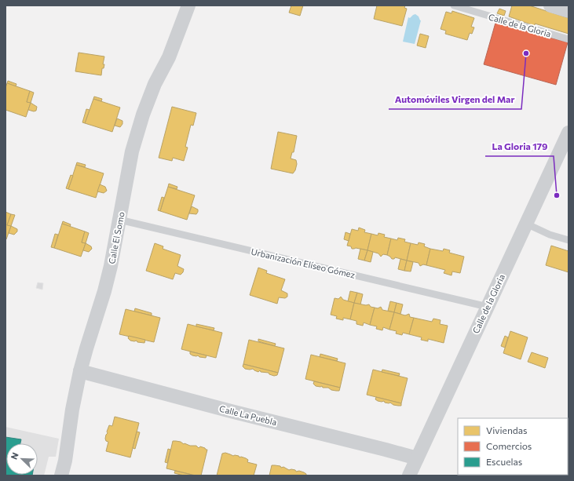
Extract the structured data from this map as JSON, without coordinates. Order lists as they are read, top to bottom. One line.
{"streets":{"street":["Calle de la Gloria","Calle El Somo","Calle La Puebla"],"lane":["Urbanización Elíseo Gómez"]},"crossings":[["Calle de la Gloria","Urbanización Elíseo Gómez"],["Calle de la Gloria","Calle La Puebla"],["Calle El Somo","Urbanización Elíseo Gómez"],["Calle El Somo","Calle La Puebla"]],"places":["Automóviles Virgen del Mar","La Gloria 179"],"legend":["Viviendas","Comercios","Escuelas"],"north":"top left"}
